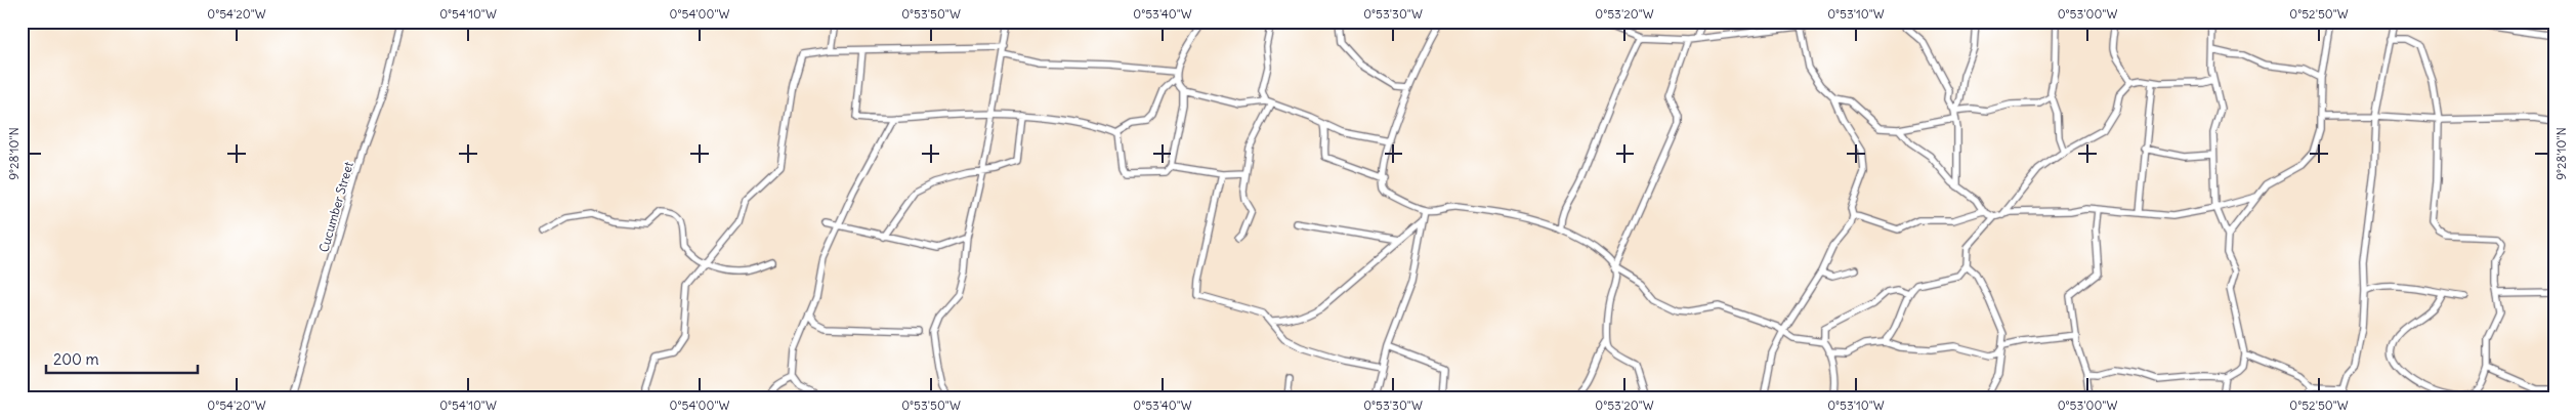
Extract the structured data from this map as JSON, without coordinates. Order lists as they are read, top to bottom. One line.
{"streets":{"street":["Cucumber Street"]},"scale_bar":"200 m","coordinates":["0°54'20\"W","0°54'10\"W","0°54'00\"W","0°53'50\"W","0°53'40\"W","0°53'30\"W","0°53'20\"W","0°53'10\"W","0°53'00\"W","0°52'50\"W","9°28'10\"N"]}
